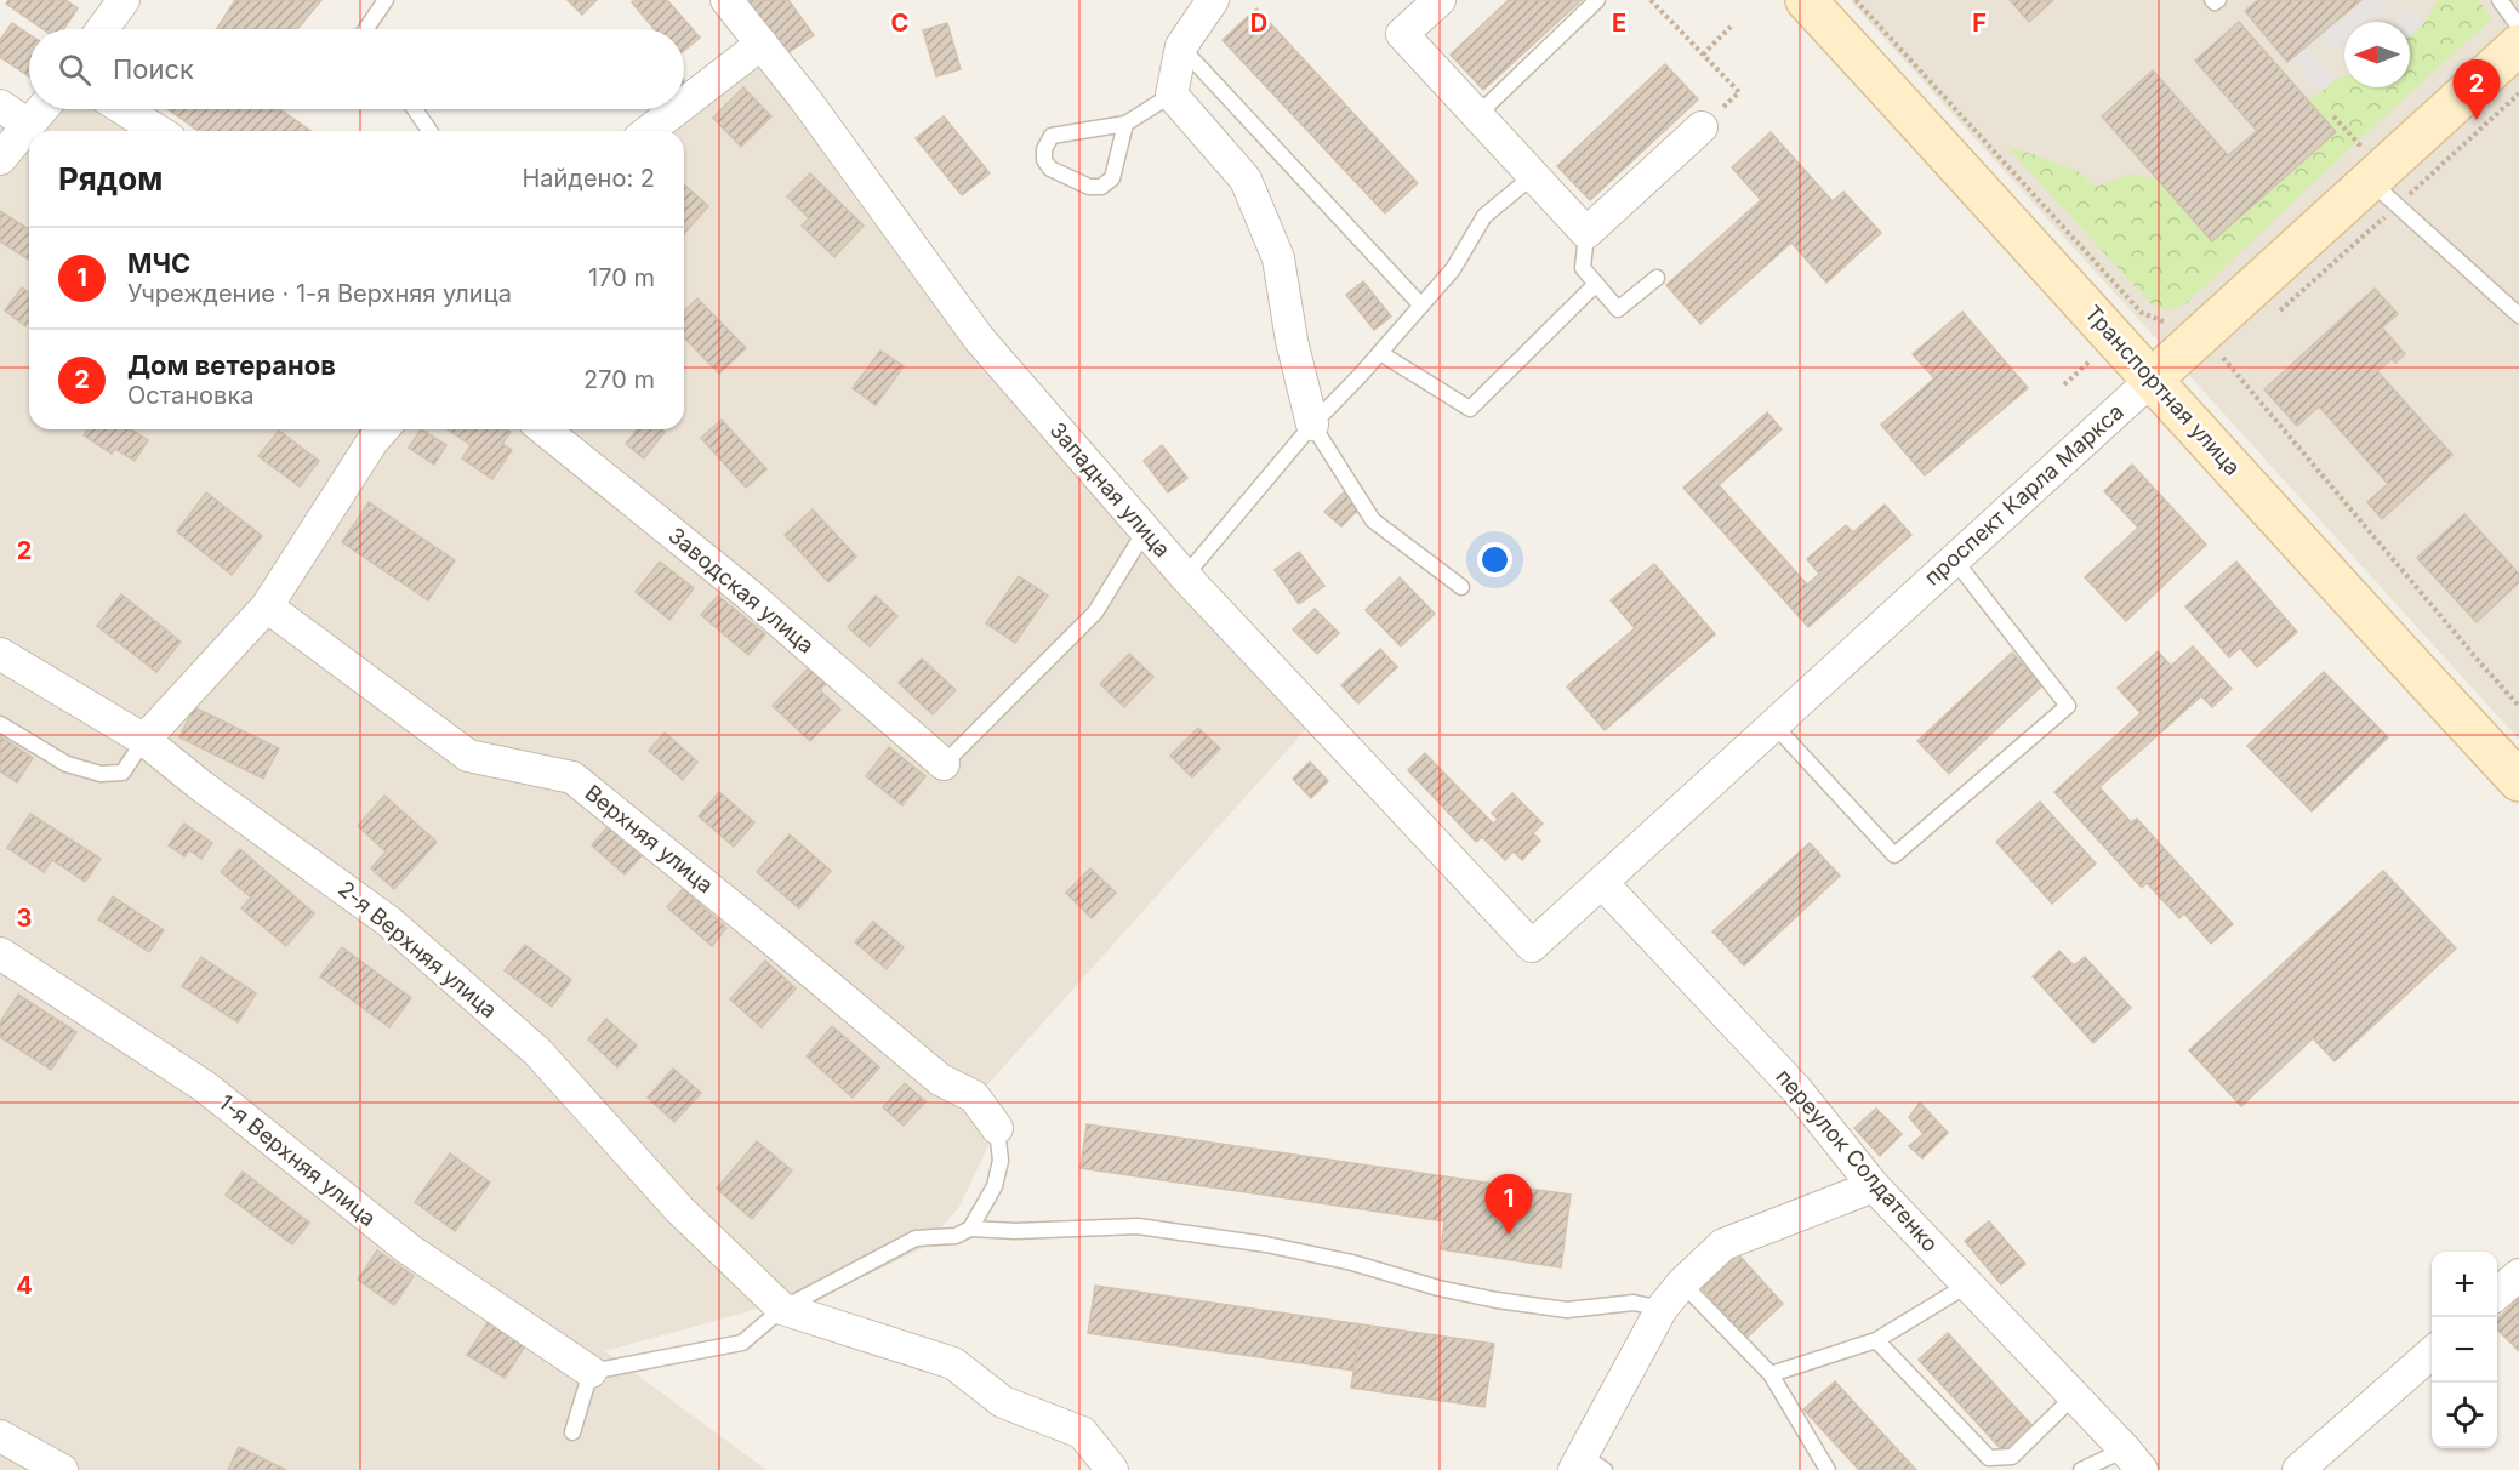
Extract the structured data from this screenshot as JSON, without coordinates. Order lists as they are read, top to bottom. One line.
{"streets":{"main road":["Транспортная улица","проспект Карла Маркса"],"street":["Западная улица","Заводская улица","Верхняя улица","2-я Верхняя улица","1-я Верхняя улица","переулок Солдатенко"]},"crossings":[["Транспортная улица","проспект Карла Маркса"],["Западная улица","проспект Карла Маркса"],["проспект Карла Маркса","переулок Солдатенко"]],"north":"left","page":{"search":"Поиск","pins":["2","1"],"heading":["Рядом","Найдено: 2"],"list":[{"mark":"1","name":"МЧС","note":"Учреждение · 1-я Верхняя улица","value":"170 m"},{"mark":"2","name":"Дом ветеранов","note":"Остановка","value":"270 m"}],"map_buttons":["+","−"]},"grid":{"columns":["C","D","E","F"],"rows":["2","3","4"]}}
